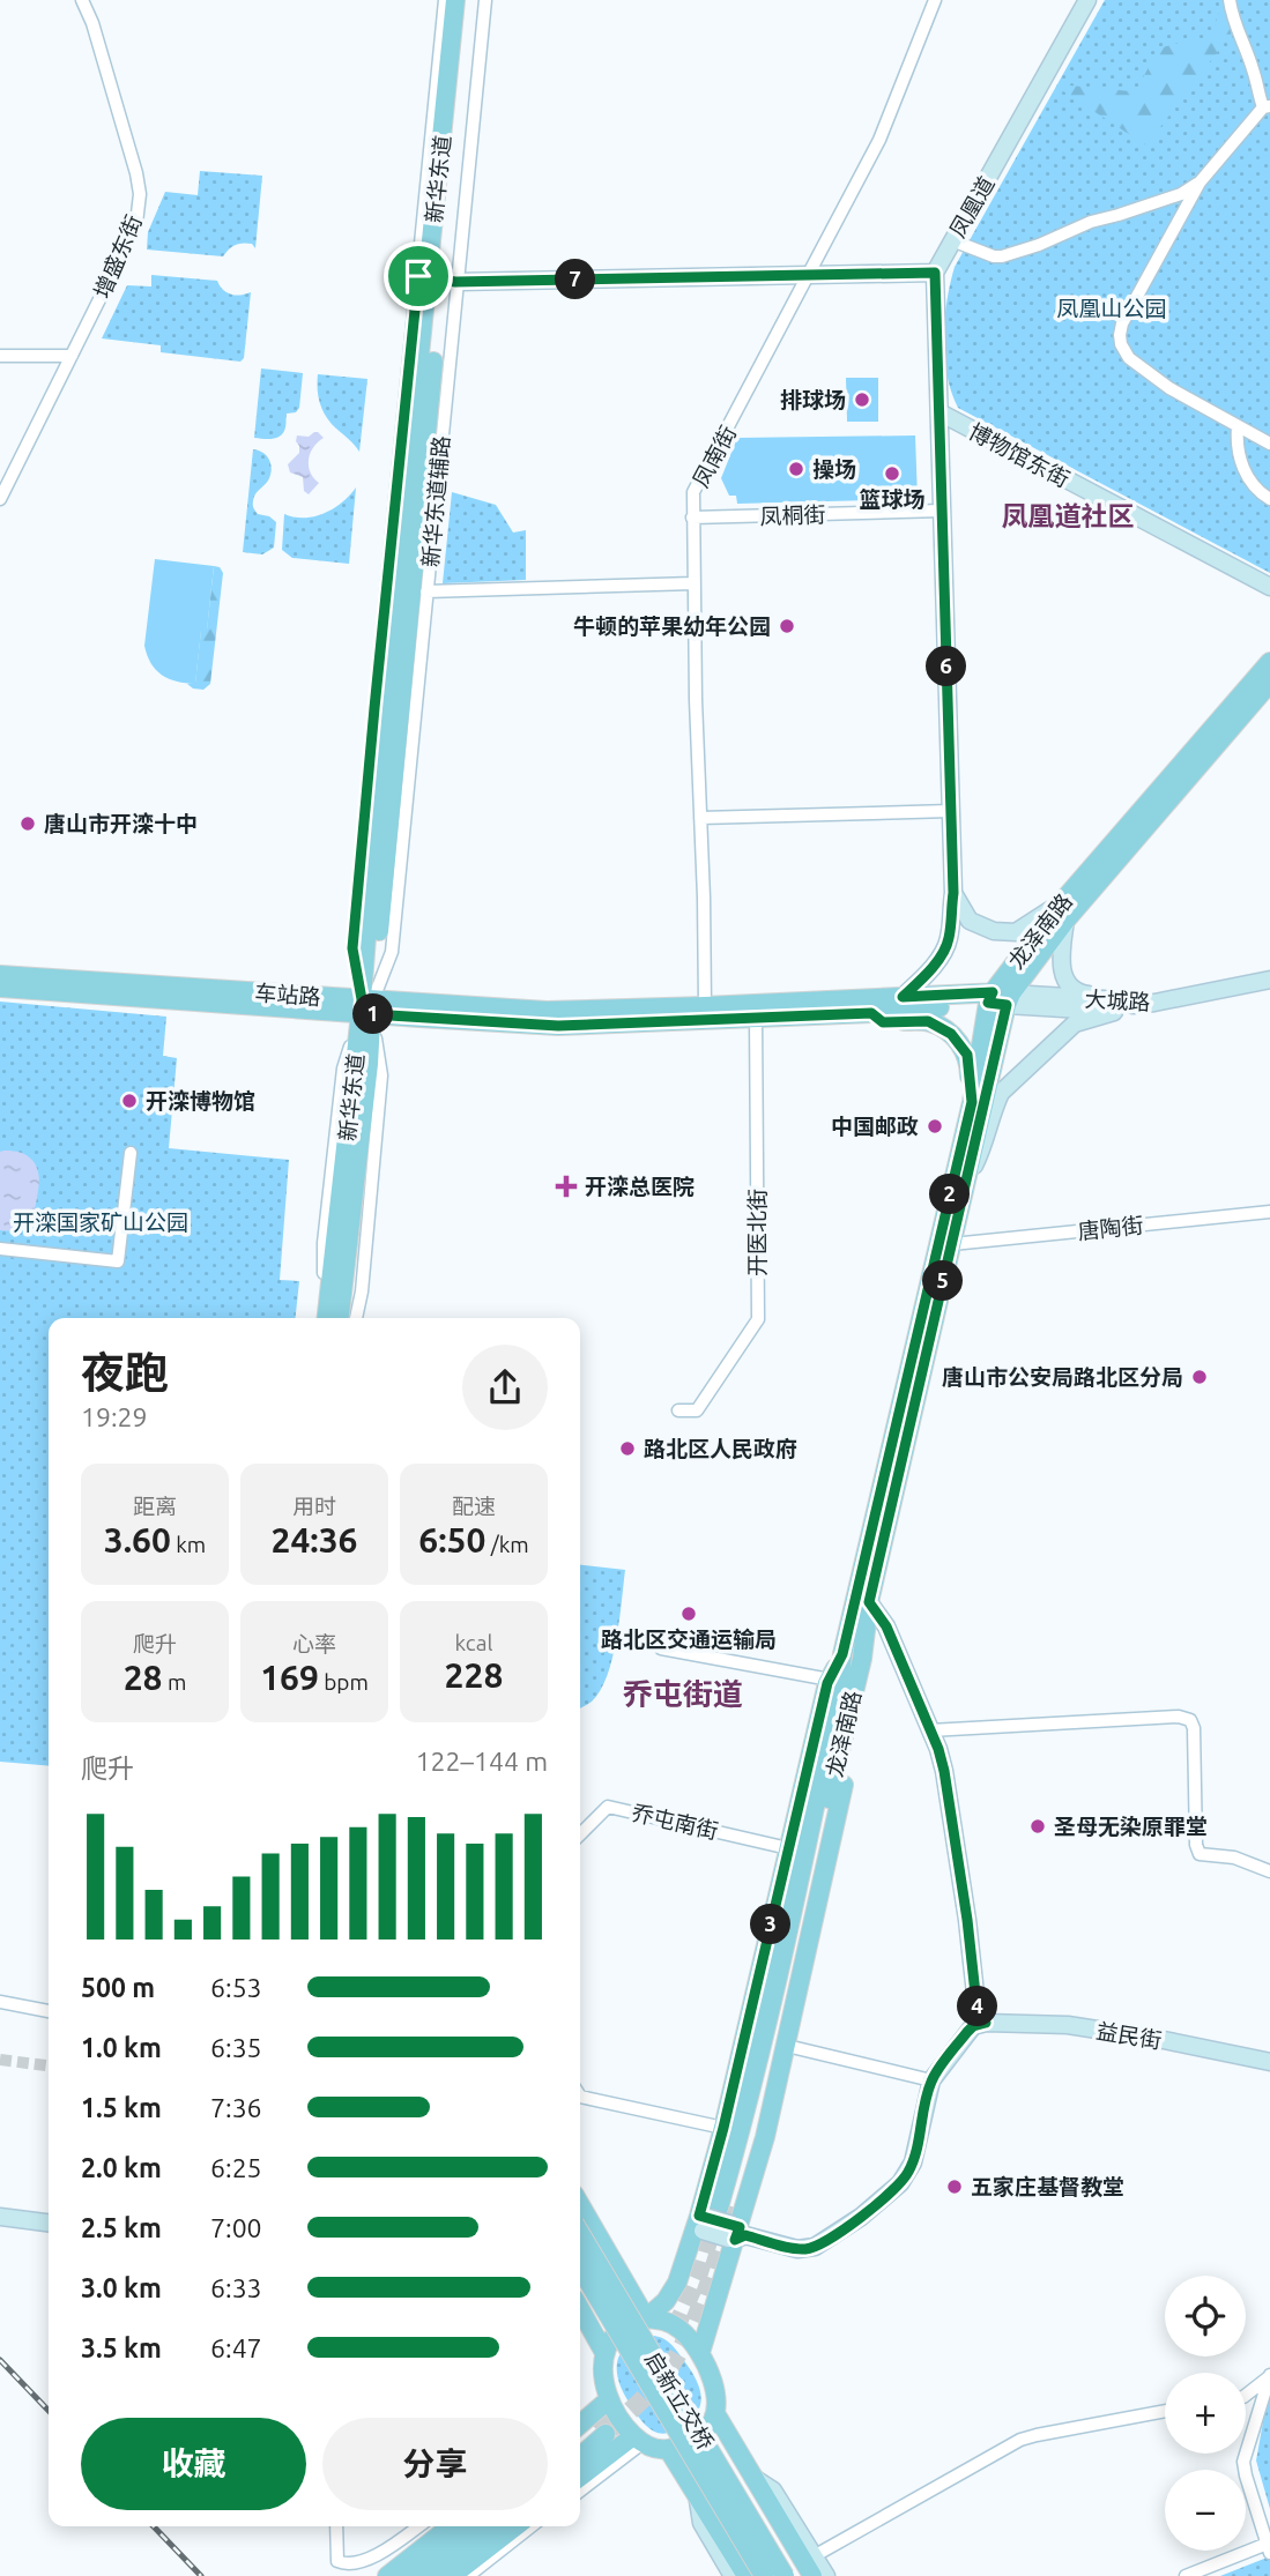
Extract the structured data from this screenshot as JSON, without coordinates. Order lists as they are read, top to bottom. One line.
{"streets":{"main road":["新华东道","龙泽南路","车站路","启新立交桥"],"street":["凤凰道","增盛东街","博物馆东街","凤南街","新华东道辅路","凤桐街","大城路","唐陶街","开医北街","乔屯南街","益民街"]},"crossings":[["新华东道","新华东道辅路"],["新华东道","车站路"],["凤南街","凤桐街"],["凤南街","车站路"],["新华东道辅路","车站路"],["龙泽南路","车站路"],["龙泽南路","唐陶街"],["车站路","开医北街"]],"districts":["凤凰道社区","乔屯街道"],"parks":["凤凰山公园","开滦国家矿山公园"],"places":{"other":["排球场","操场","篮球场","牛顿的苹果幼年公园","唐山市开滦十中","开滦博物馆","中国邮政","唐山市公安局路北区分局","路北区人民政府","路北区交通运输局","圣母无染原罪堂","五家庄基督教堂"],"health":["开滦总医院"]},"page":{"pins":["7","6","1","2","5","3","4"],"heading":["夜跑","19:29"],"stats":[["距离","3.60 km"],["用时","24:36"],["配速","6:50 /km"],["爬升","28 m"],["心率","169 bpm"],["kcal","228"]],"chart":["爬升","122–144 m"],"list":[{"name":"500 m","note":"6:53"},{"name":"1.0 km","note":"6:35"},{"name":"1.5 km","note":"7:36"},{"name":"2.0 km","note":"6:25"},{"name":"2.5 km","note":"7:00"},{"name":"3.0 km","note":"6:33"},{"name":"3.5 km","note":"6:47"}],"map_buttons":["+","−"],"buttons":["收藏","分享"]}}
